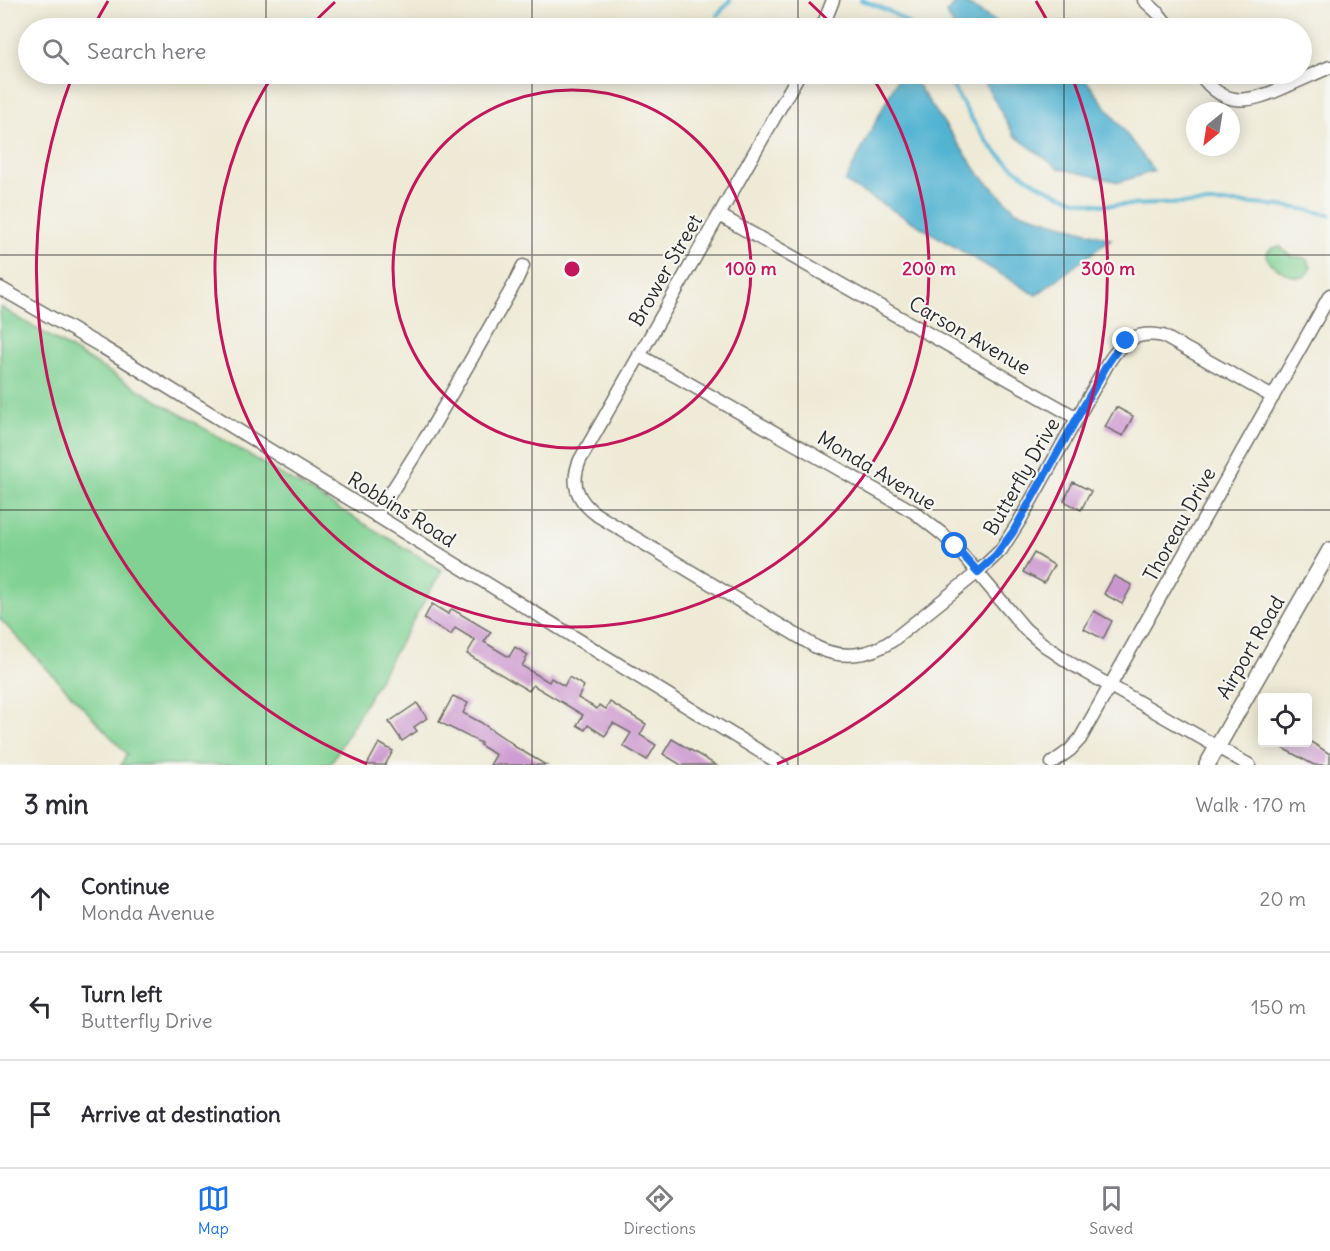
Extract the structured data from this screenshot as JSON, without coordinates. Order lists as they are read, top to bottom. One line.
{"streets":{"main road":["Airport Road"],"street":["Brower Street","Carson Avenue","Monda Avenue","Butterfly Drive","Robbins Road","Thoreau Drive"]},"crossings":[["Brower Street","Carson Avenue"],["Brower Street","Monda Avenue"],["Brower Street","Butterfly Drive"],["Carson Avenue","Butterfly Drive"],["Monda Avenue","Butterfly Drive"],["Monda Avenue","Thoreau Drive"],["Monda Avenue","Airport Road"],["Butterfly Drive","Thoreau Drive"]],"north":"bottom left","page":{"search":"Search here","heading":["3 min","Walk · 170 m"],"list":[["Continue","Monda Avenue","20 m"],["Turn left","Butterfly Drive","150 m"],"Arrive at destination"],"nav":["Map","Directions","Saved"]},"rings":["100 m","200 m","300 m"]}
